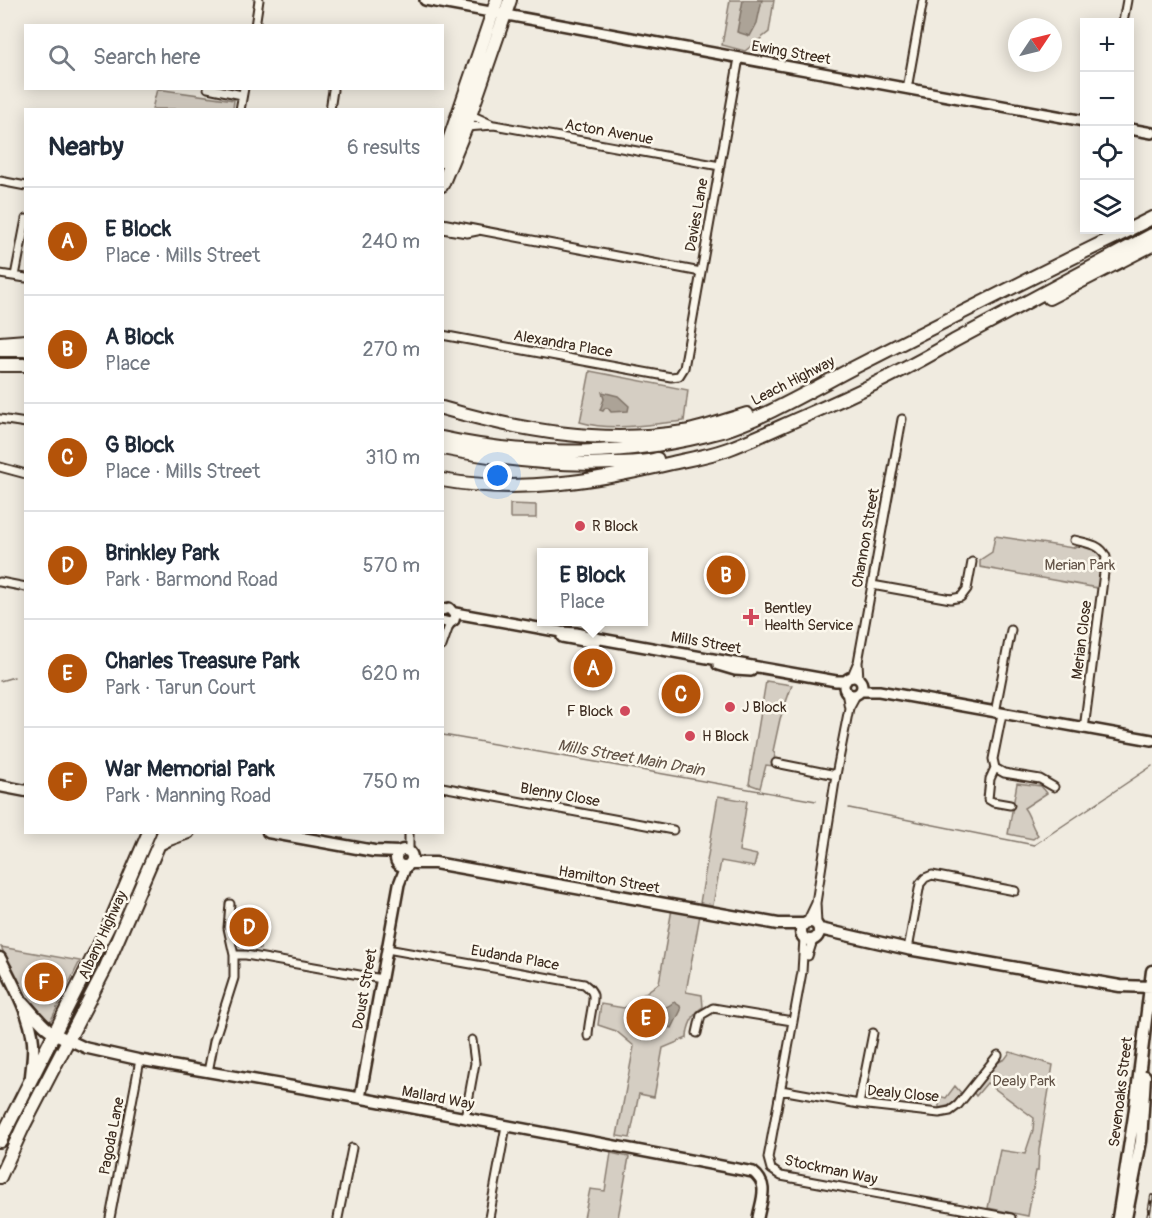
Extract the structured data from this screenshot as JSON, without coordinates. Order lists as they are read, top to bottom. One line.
{"streets":{"highway":["Leach Highway","Albany Highway"],"main road":["Hamilton Street","Sevenoaks Street"],"street":["Ewing Street","Acton Avenue","Davies Lane","Alexandra Place","Channon Street","Merian Close","Mills Street","Blenny Close","Eudanda Place","Doust Street","Dealy Close","Mallard Way","Pagoda Lane","Stockman Way"]},"crossings":[["Ewing Street","Davies Lane"],["Acton Avenue","Davies Lane"],["Davies Lane","Alexandra Place"],["Channon Street","Mills Street"],["Channon Street","Hamilton Street"],["Channon Street","Stockman Way"],["Merian Close","Mills Street"],["Hamilton Street","Doust Street"],["Hamilton Street","Sevenoaks Street"],["Hamilton Street","Stockman Way"],["Albany Highway","Mallard Way"],["Eudanda Place","Doust Street"],["Doust Street","Mallard Way"],["Dealy Close","Stockman Way"],["Mallard Way","Pagoda Lane"]],"water":["Mills Street Main Drain"],"parks":["Merian Park","Dealy Park"],"places":{"other":["R Block","J Block","F Block","H Block"],"health":["Bentley Health Service"]},"north":"top right","page":{"map_buttons":["+","−"],"search":"Search here","heading":["Nearby","6 results"],"list":[{"mark":"A","name":"E Block","note":"Place · Mills Street","value":"240 m"},{"mark":"B","name":"A Block","note":"Place","value":"270 m"},{"mark":"C","name":"G Block","note":"Place · Mills Street","value":"310 m"},{"mark":"D","name":"Brinkley Park","note":"Park · Barmond Road","value":"570 m"},{"mark":"E","name":"Charles Treasure Park","note":"Park · Tarun Court","value":"620 m"},{"mark":"F","name":"War Memorial Park","note":"Park · Manning Road","value":"750 m"}],"popup":["E Block","Place"],"pins":["B","A","C","D","F","E"]}}
